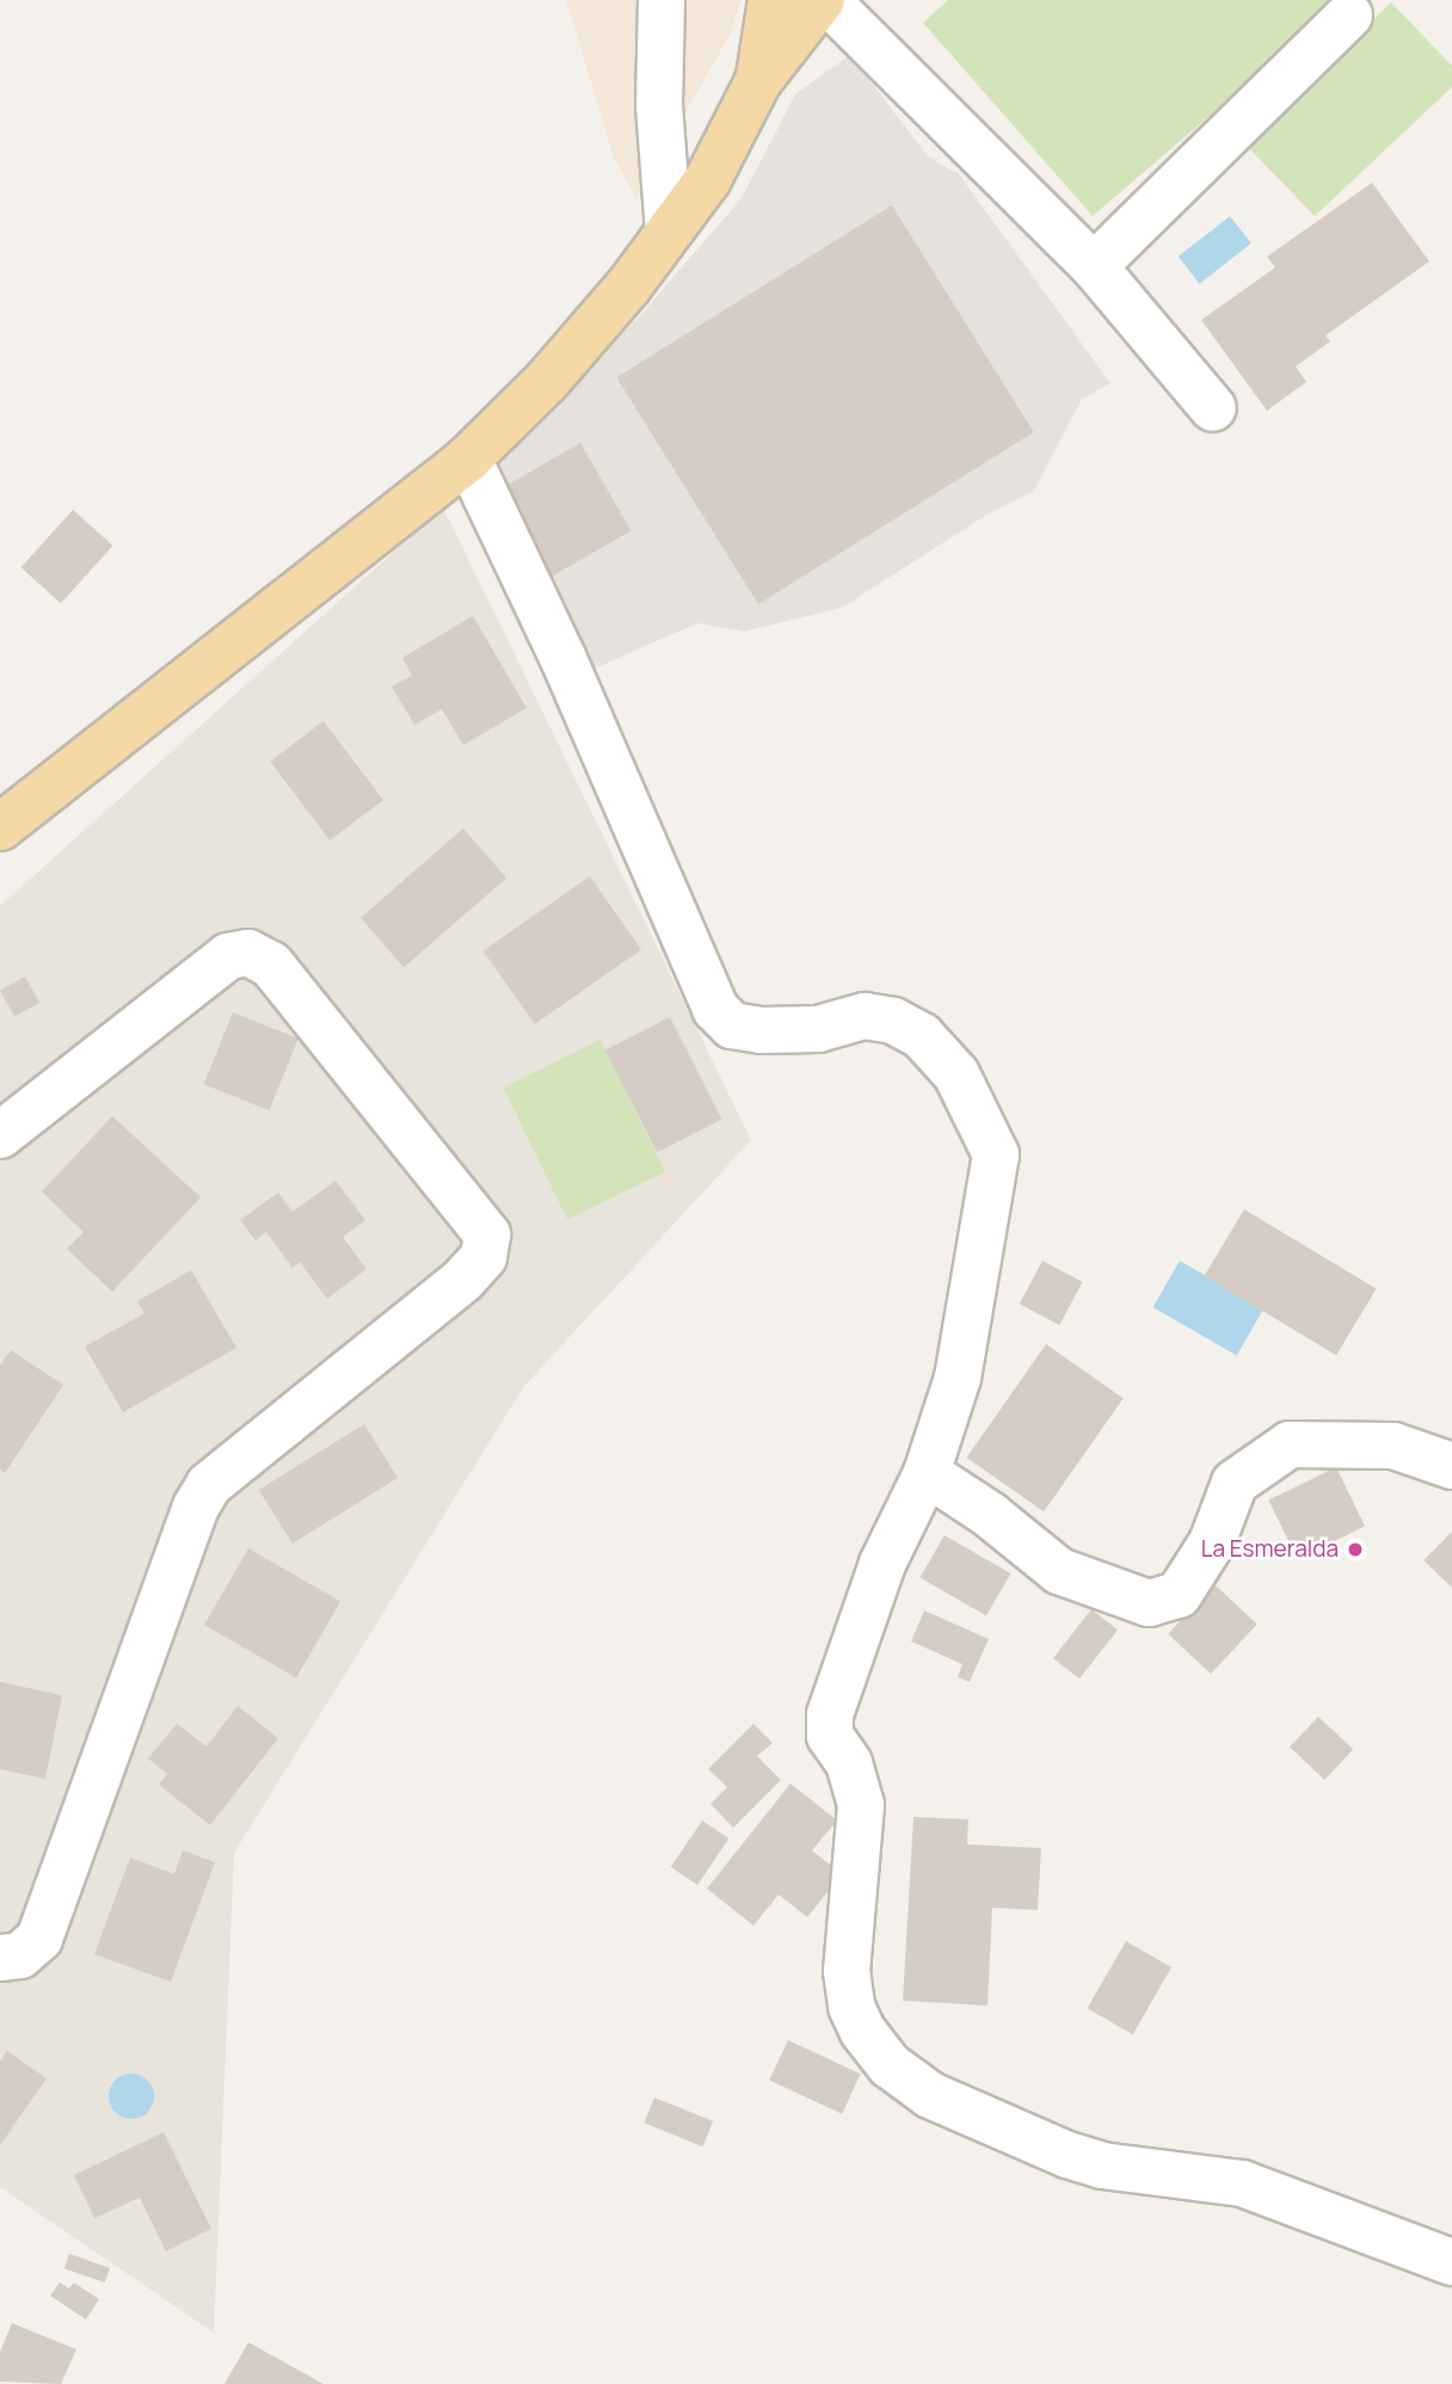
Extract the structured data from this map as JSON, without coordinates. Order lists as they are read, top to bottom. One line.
{"places":["La Esmeralda"]}
